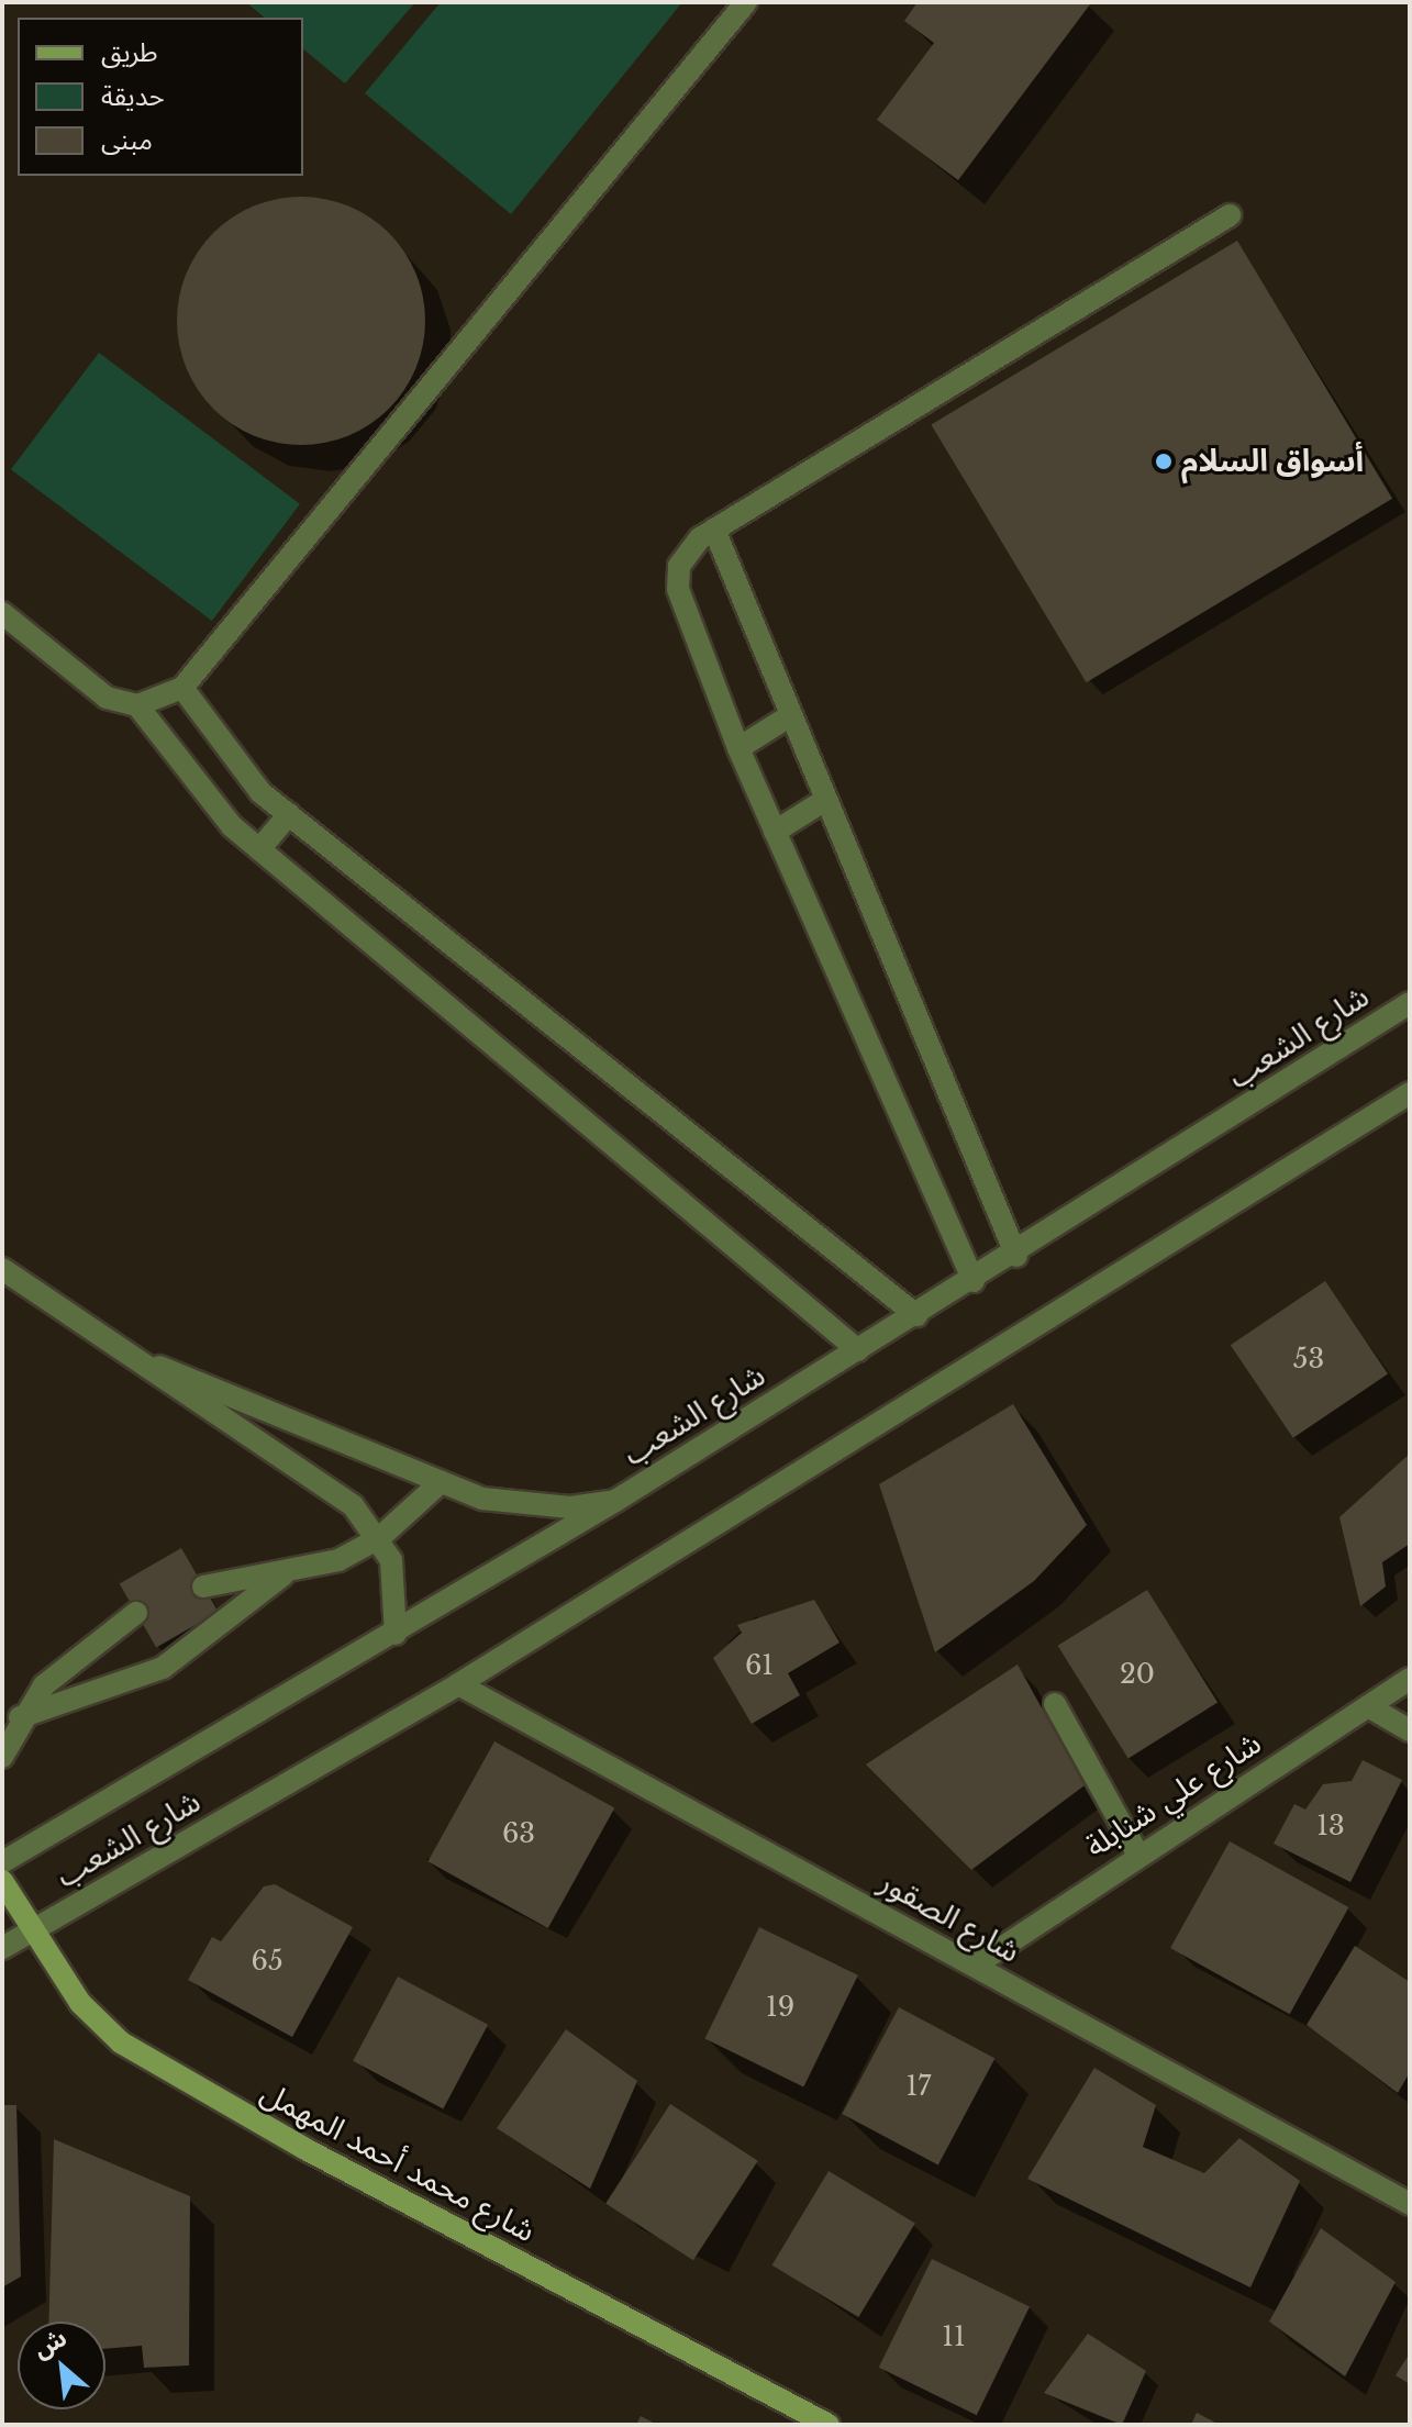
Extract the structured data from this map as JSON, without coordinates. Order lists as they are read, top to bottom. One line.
{"streets":{"main road":["شارع محمد أحمد المهمل"],"street":["شارع الشعب","شارع علي شنابلة","شارع الصقور"]},"crossings":[["شارع الشعب","شارع الصقور"],["شارع الشعب","شارع محمد أحمد المهمل"],["شارع علي شنابلة","شارع الصقور"]],"places":["أسواق السلام"],"house_numbers":["53","61","20","13","63","65","19","17","11"],"legend":["طريق","حديقة","مبنى"],"north":"top left"}
